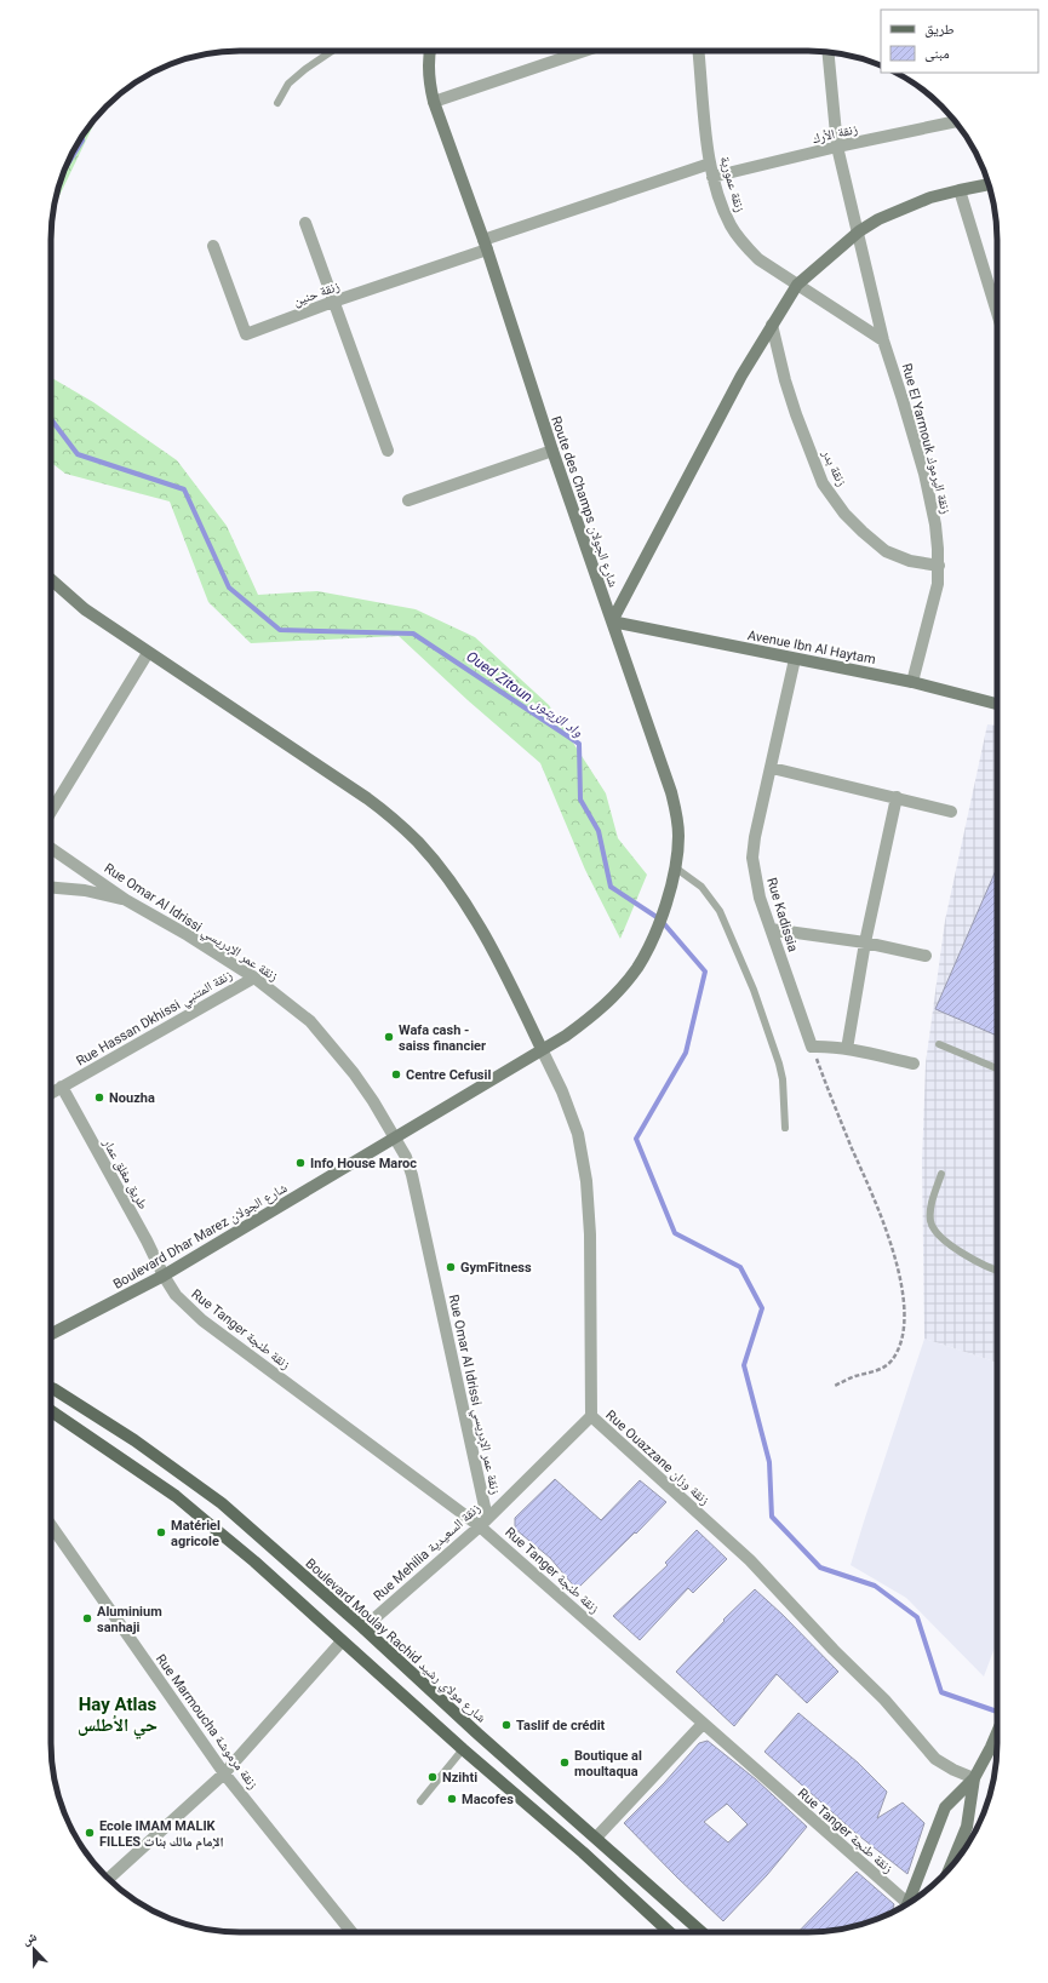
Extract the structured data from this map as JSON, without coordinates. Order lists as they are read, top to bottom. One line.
{"streets":{"main road":["Boulevard Moulay Rachid شارع مولاي رشيد"],"street":["زنقة الأرك","زنقة عمورية","زنقة حنين","Rue El Yarmouk زنقة اليرموك","زنقة بدر","Route des Champs شارع الجولان","Avenue Ibn Al Haytam","Rue Kadissia","Rue Omar Al Idrissi زنقة عمر الإدريسي","Rue Hassan Dkhissi زنقة المتنبي","طريق مغلق عمار","Boulevard Dhar Marez شارع الجولان","Rue Tanger زنقة طنجة","Rue Ouazzane زنقة وزان","Rue Mehilia زنقة السعيدية","Rue Marmoucha زنقة مرموشة"]},"crossings":[["زنقة الأرك","زنقة عمورية"],["زنقة الأرك","Rue El Yarmouk زنقة اليرموك"],["زنقة عمورية","Rue El Yarmouk زنقة اليرموك"],["زنقة حنين","Route des Champs شارع الجولان"],["Rue El Yarmouk زنقة اليرموك","زنقة بدر"],["Rue El Yarmouk زنقة اليرموك","Avenue Ibn Al Haytam"],["Route des Champs شارع الجولان","Avenue Ibn Al Haytam"],["Route des Champs شارع الجولان","Boulevard Dhar Marez شارع الجولان"],["Route des Champs شارع الجولان","Rue Ouazzane زنقة وزان"],["Avenue Ibn Al Haytam","Rue Kadissia"],["Rue Omar Al Idrissi زنقة عمر الإدريسي","Rue Hassan Dkhissi زنقة المتنبي"],["Rue Omar Al Idrissi زنقة عمر الإدريسي","Boulevard Dhar Marez شارع الجولان"],["Rue Omar Al Idrissi زنقة عمر الإدريسي","Rue Tanger زنقة طنجة"],["Rue Omar Al Idrissi زنقة عمر الإدريسي","Rue Mehilia زنقة السعيدية"],["Rue Hassan Dkhissi زنقة المتنبي","طريق مغلق عمار"],["طريق مغلق عمار","Boulevard Dhar Marez شارع الجولان"],["طريق مغلق عمار","Rue Tanger زنقة طنجة"],["Boulevard Dhar Marez شارع الجولان","Rue Tanger زنقة طنجة"],["Boulevard Dhar Marez شارع الجولان","Rue Ouazzane زنقة وزان"],["Rue Tanger زنقة طنجة","Rue Mehilia زنقة السعيدية"],["Rue Ouazzane زنقة وزان","Rue Mehilia زنقة السعيدية"],["Rue Mehilia زنقة السعيدية","Boulevard Moulay Rachid شارع مولاي رشيد"]],"districts":["Hay Atlas حي الأطلس"],"water":["Oued Zitoun واد الزيتون"],"places":["Wafa cash - saiss financier","Centre Cefusil","Nouzha","Info House Maroc","GymFitness","Matériel agricole","Aluminium sanhaji","Taslif de crédit","Boutique al moultaqua","Nzihti","Macofes","Ecole IMAM MALIK FILLES الإمام مالك بنات"],"legend":["طريق","مبنى"],"north":"top"}
